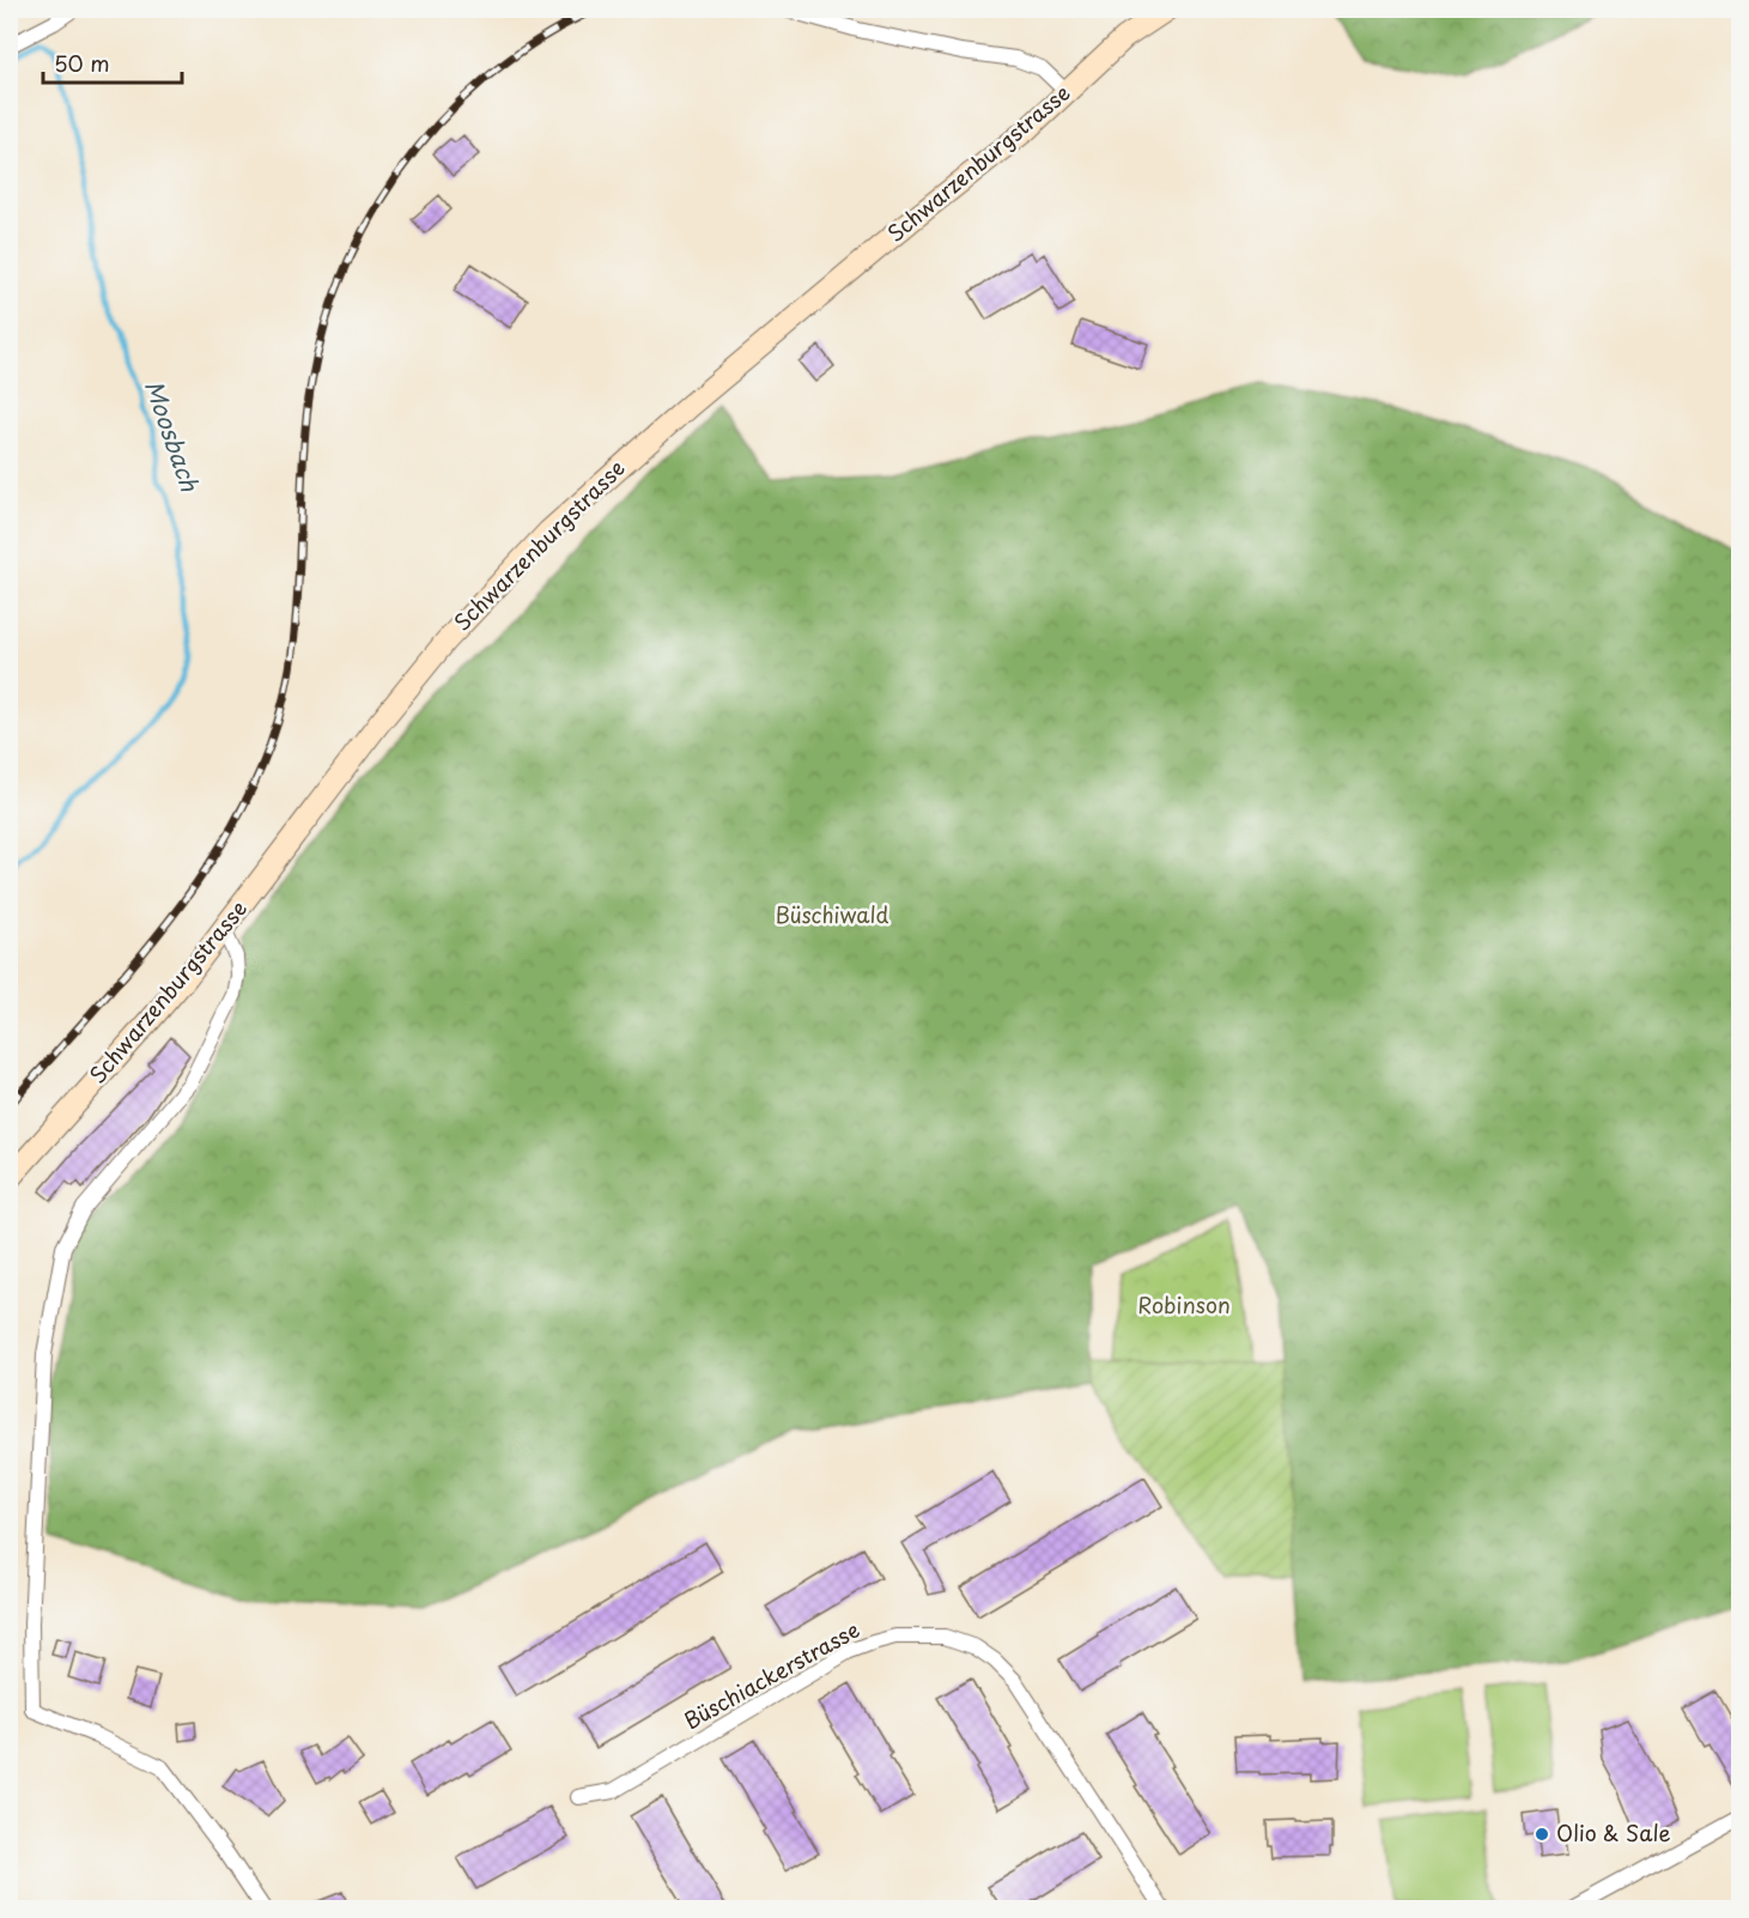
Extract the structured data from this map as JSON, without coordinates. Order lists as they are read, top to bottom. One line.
{"streets":{"main road":["Schwarzenburgstrasse"],"street":["Büschiackerstrasse"]},"water":["Moosbach"],"parks":["Büschiwald","Robinson"],"places":["Olio & Sale"],"scale_bar":"50 m"}
